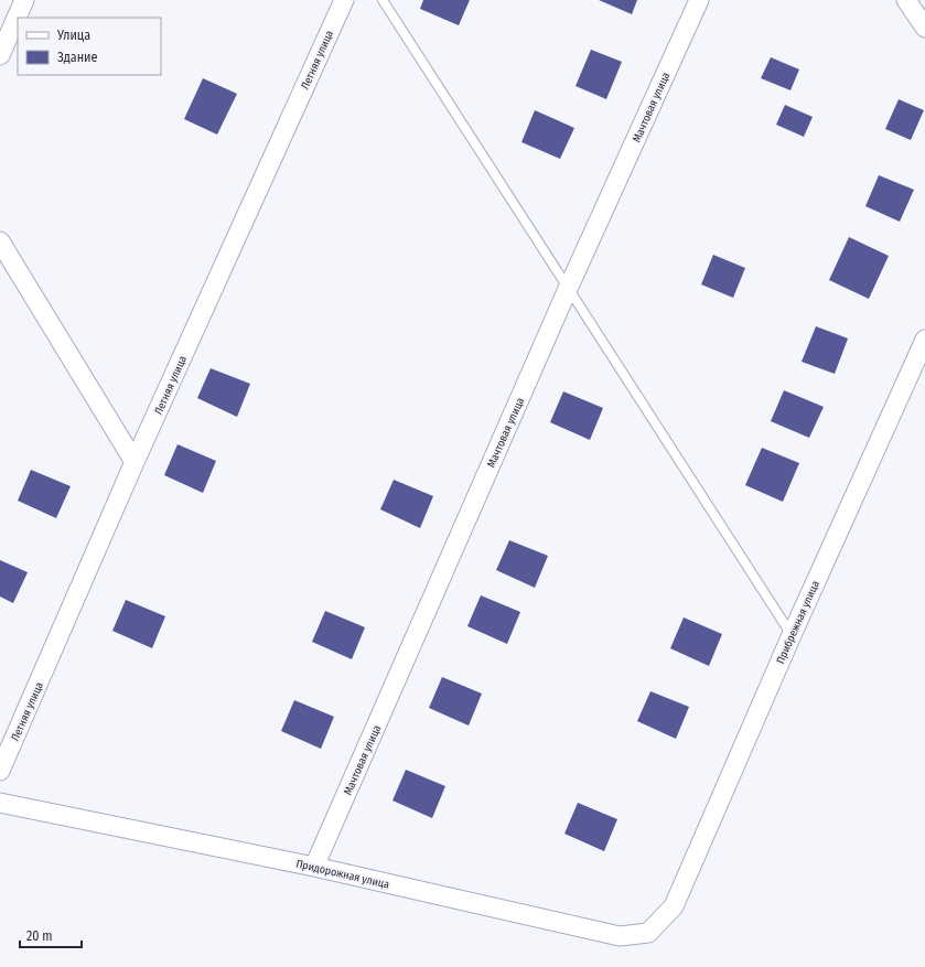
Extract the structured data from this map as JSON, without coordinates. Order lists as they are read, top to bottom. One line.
{"streets":{"street":["Летняя улица","Мачтовая улица","Прибрежная улица","Придорожная улица"]},"crossings":[["Мачтовая улица","Придорожная улица"],["Прибрежная улица","Придорожная улица"]],"legend":["Улица","Здание"],"scale_bar":"20 m"}
